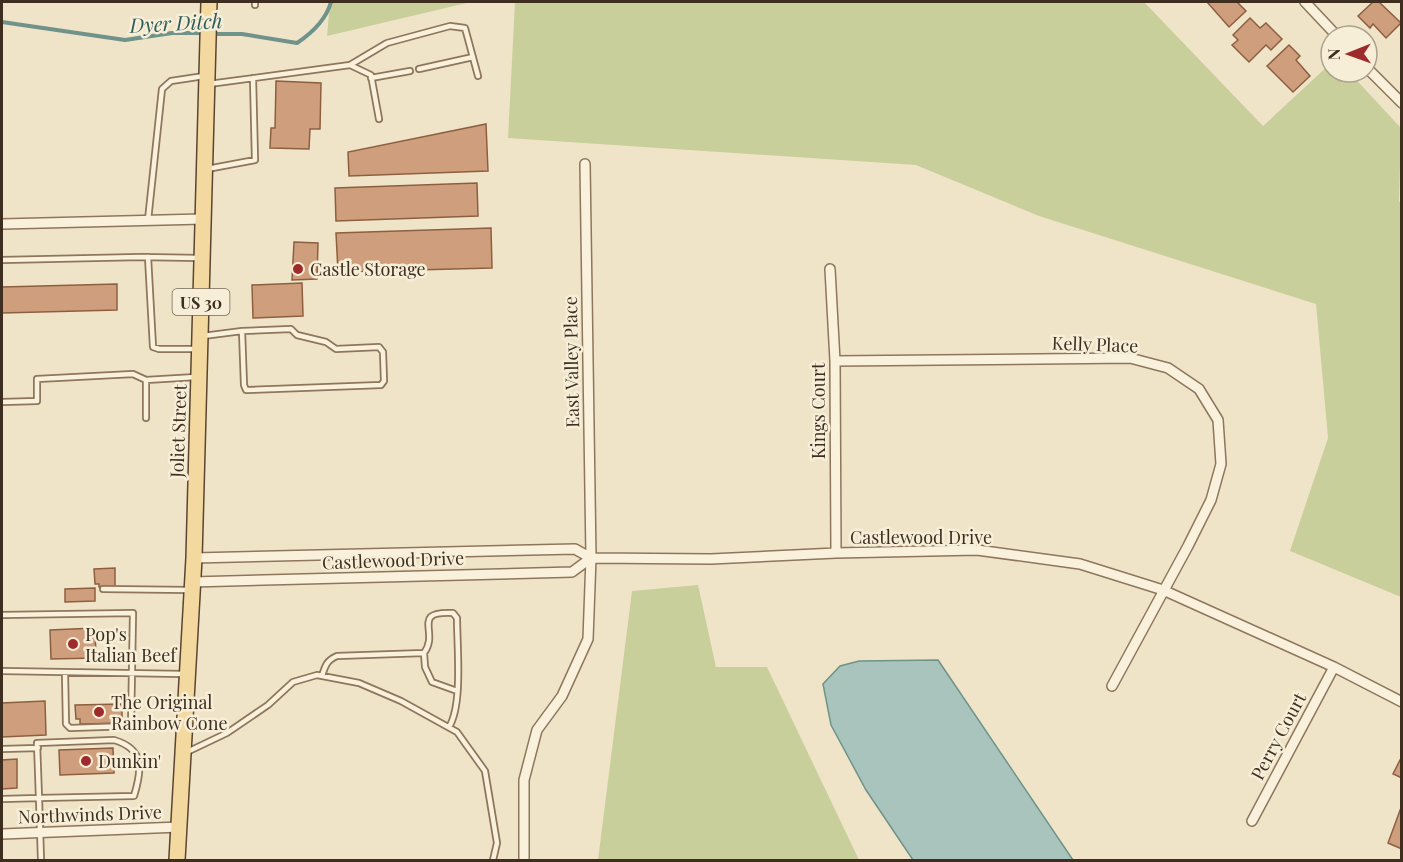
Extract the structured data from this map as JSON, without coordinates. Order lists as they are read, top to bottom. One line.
{"streets":{"main road":["US 30","Joliet Street"],"street":["Kelly Place","East Valley Place","Kings Court","Castlewood Drive","Perry Court","Northwinds Drive"]},"crossings":[["Kelly Place","Kings Court"],["Kelly Place","Castlewood Drive"],["East Valley Place","Castlewood Drive"],["Kings Court","Castlewood Drive"],["Joliet Street","Castlewood Drive"],["Joliet Street","Northwinds Drive"],["Castlewood Drive","Perry Court"]],"water":["Dyer Ditch"],"places":["Castle Storage","Pop's Italian Beef","The Original Rainbow Cone","Dunkin'"],"north":"left"}
